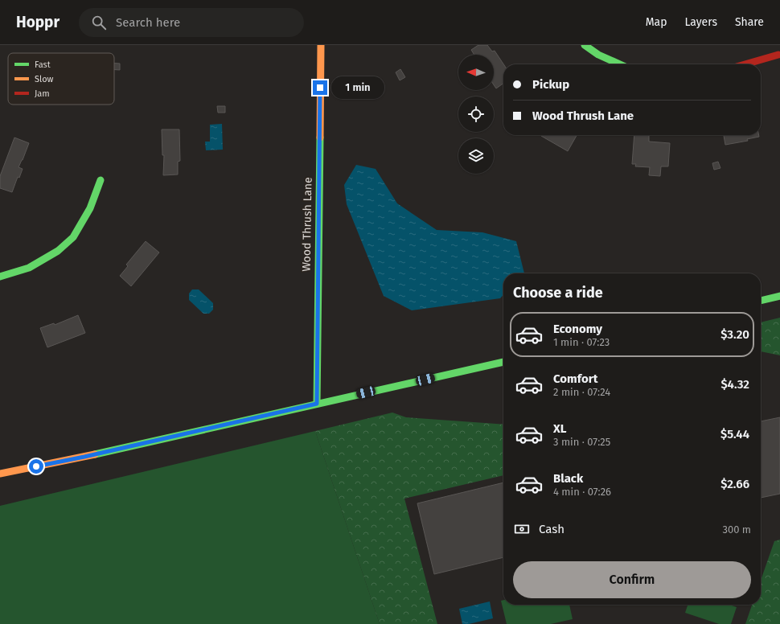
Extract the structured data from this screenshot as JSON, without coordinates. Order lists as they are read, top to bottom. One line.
{"streets":{"main road":["Wood Thrush Lane"]},"legend":["Fast","Slow","Jam"],"north":"left","page":{"header":"Hoppr","search":"Search here","nav":["Map","Layers","Share"],"banner":["Pickup","Wood Thrush Lane"],"bubble":"1 min","heading":"Choose a ride","list":[{"name":"Economy","note":"1 min · 07:23","value":"$3.20"},{"name":"Comfort","note":"2 min · 07:24","value":"$4.32"},{"name":"XL","note":"3 min · 07:25","value":"$5.44"},{"name":"Black","note":"4 min · 07:26","value":"$2.66"}],"pay":["Cash","300 m"],"buttons":"Confirm"}}
